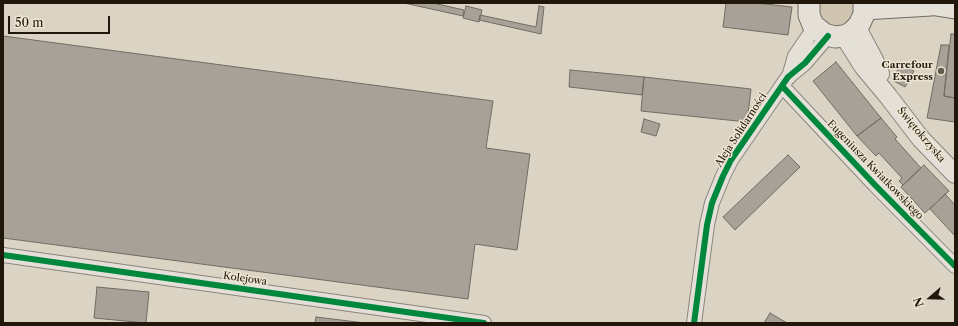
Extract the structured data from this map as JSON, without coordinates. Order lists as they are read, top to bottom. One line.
{"streets":{"street":["Aleja Solidarności","Świętokrzyska","Eugeniusza Kwiatkowskiego","Kolejowa"]},"crossings":[["Aleja Solidarności","Świętokrzyska"],["Aleja Solidarności","Eugeniusza Kwiatkowskiego"]],"places":["Carrefour Express"],"scale_bar":"50 m","north":"left"}
